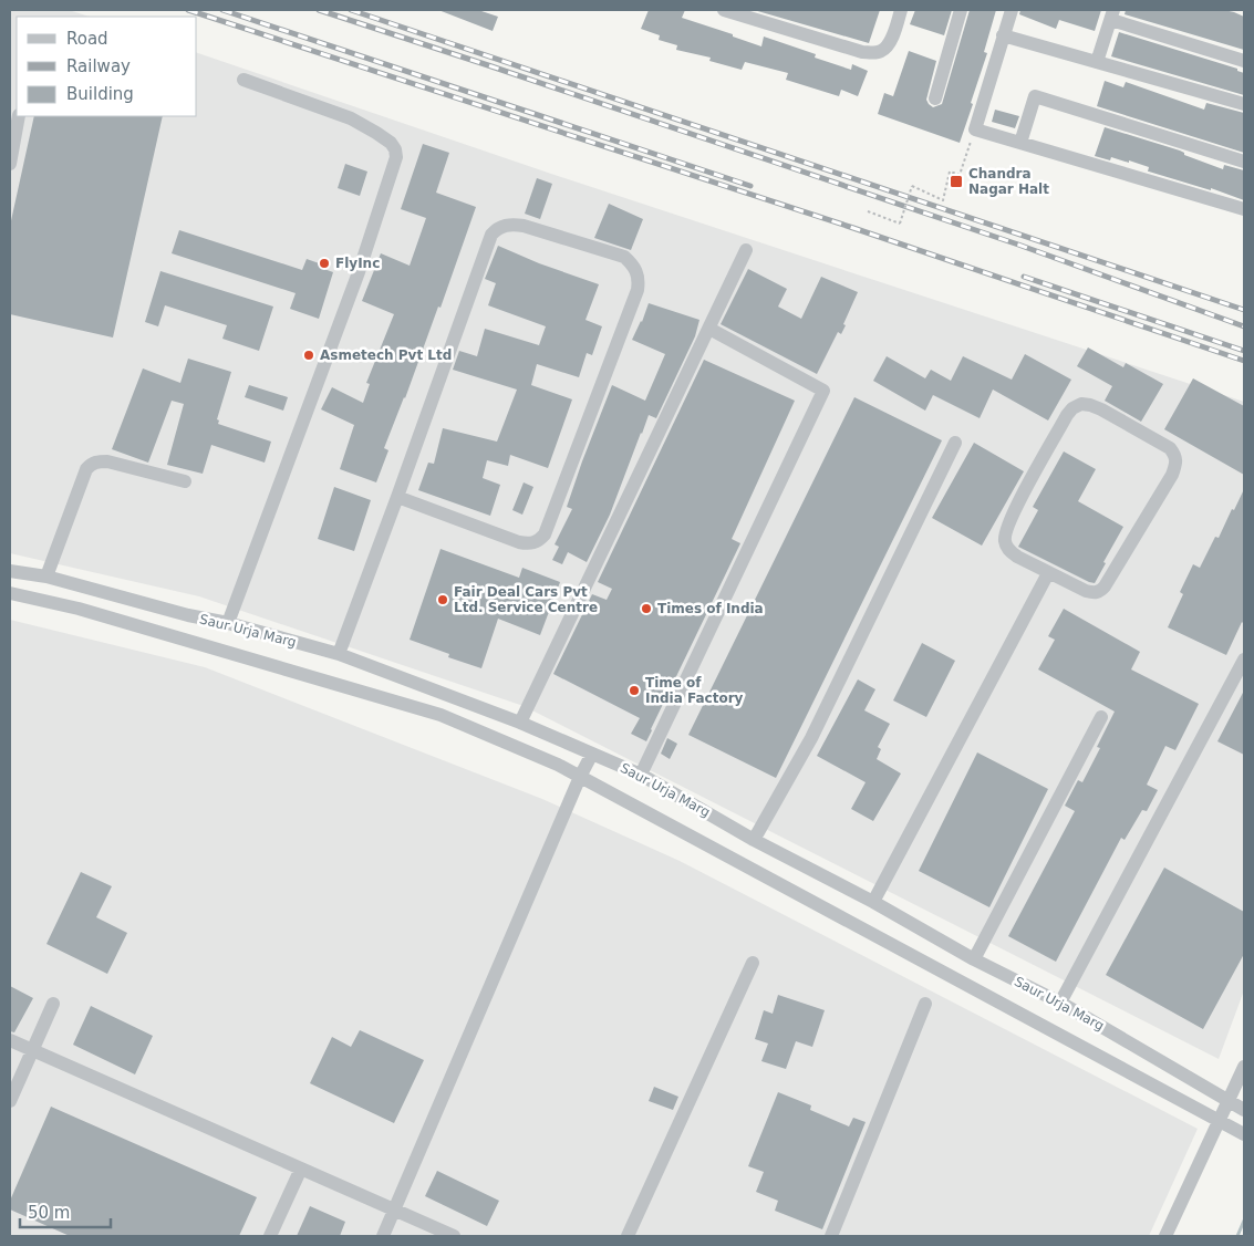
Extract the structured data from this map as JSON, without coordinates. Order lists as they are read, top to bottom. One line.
{"streets":{"street":["Saur Urja Marg"]},"places":{"transit":["Chandra Nagar Halt"],"other":["FlyInc","Asmetech Pvt Ltd","Fair Deal Cars Pvt Ltd. Service Centre","Times of India","Time of India Factory"]},"legend":["Road","Railway","Building"],"scale_bar":"50 m"}
